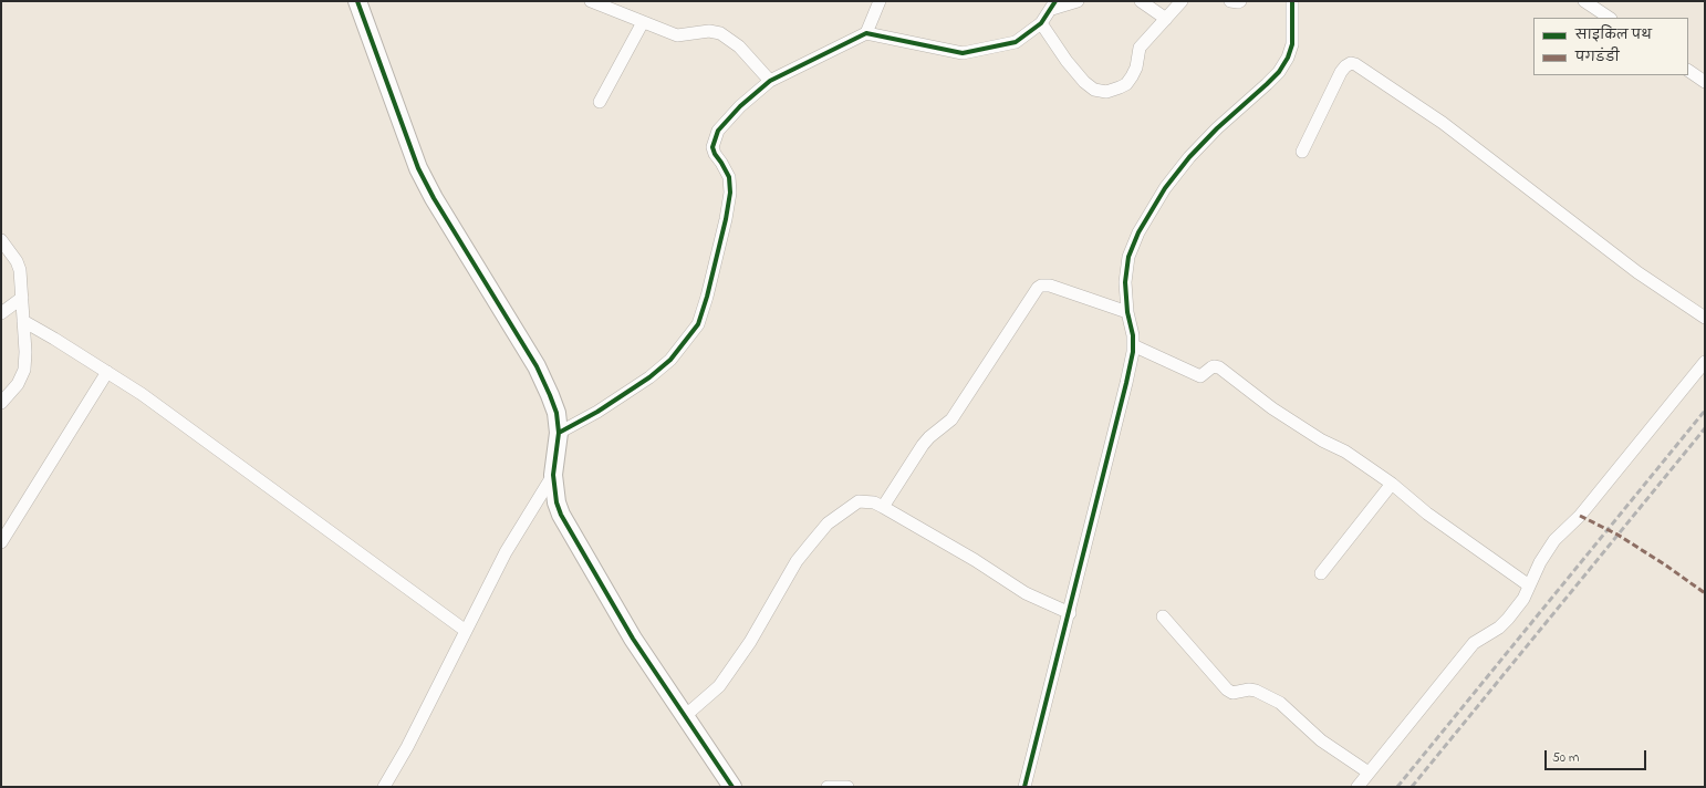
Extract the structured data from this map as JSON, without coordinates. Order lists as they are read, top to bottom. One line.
{"legend":["साइकिल पथ","पगडंडी"],"scale_bar":"50 m"}
